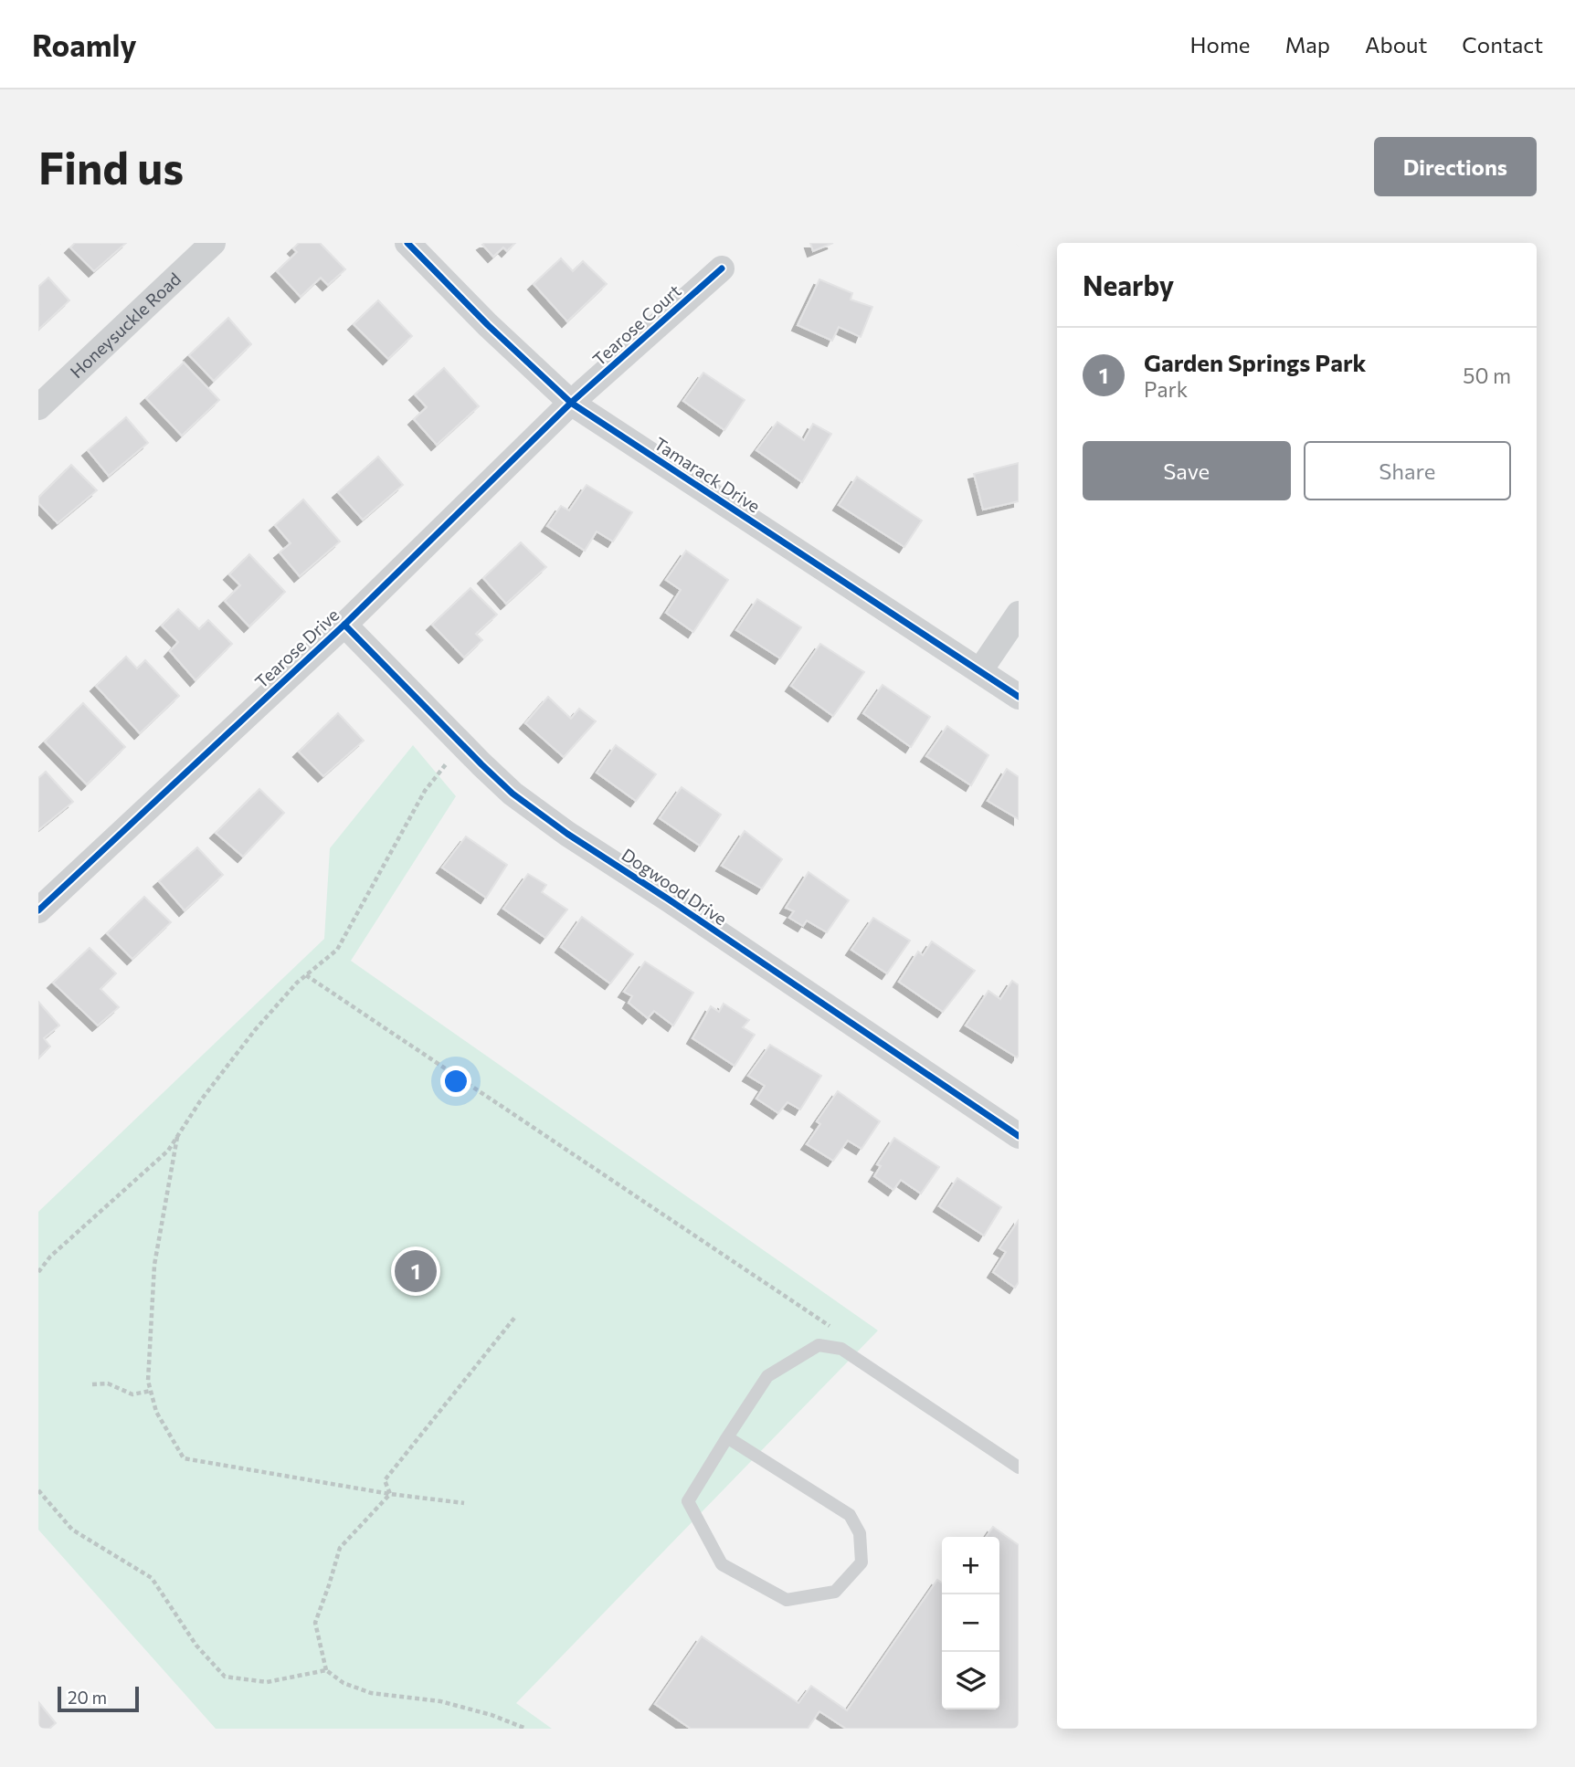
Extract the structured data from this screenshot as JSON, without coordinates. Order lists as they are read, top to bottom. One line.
{"streets":{"street":["Honeysuckle Road","Tearose Court","Tamarack Drive","Tearose Drive","Dogwood Drive"]},"crossings":[["Tearose Court","Tamarack Drive"],["Tearose Court","Tearose Drive"],["Tamarack Drive","Tearose Drive"],["Tearose Drive","Dogwood Drive"]],"scale_bar":"20 m","page":{"header":"Roamly","nav":["Home","Map","About","Contact"],"buttons":["Directions",["Save","Share"]],"title":"Find us","heading":"Nearby","list":[{"mark":"1","name":"Garden Springs Park","note":"Park","value":"50 m"}],"pins":"1","map_buttons":["+","−"],"scale":"20 m"}}
